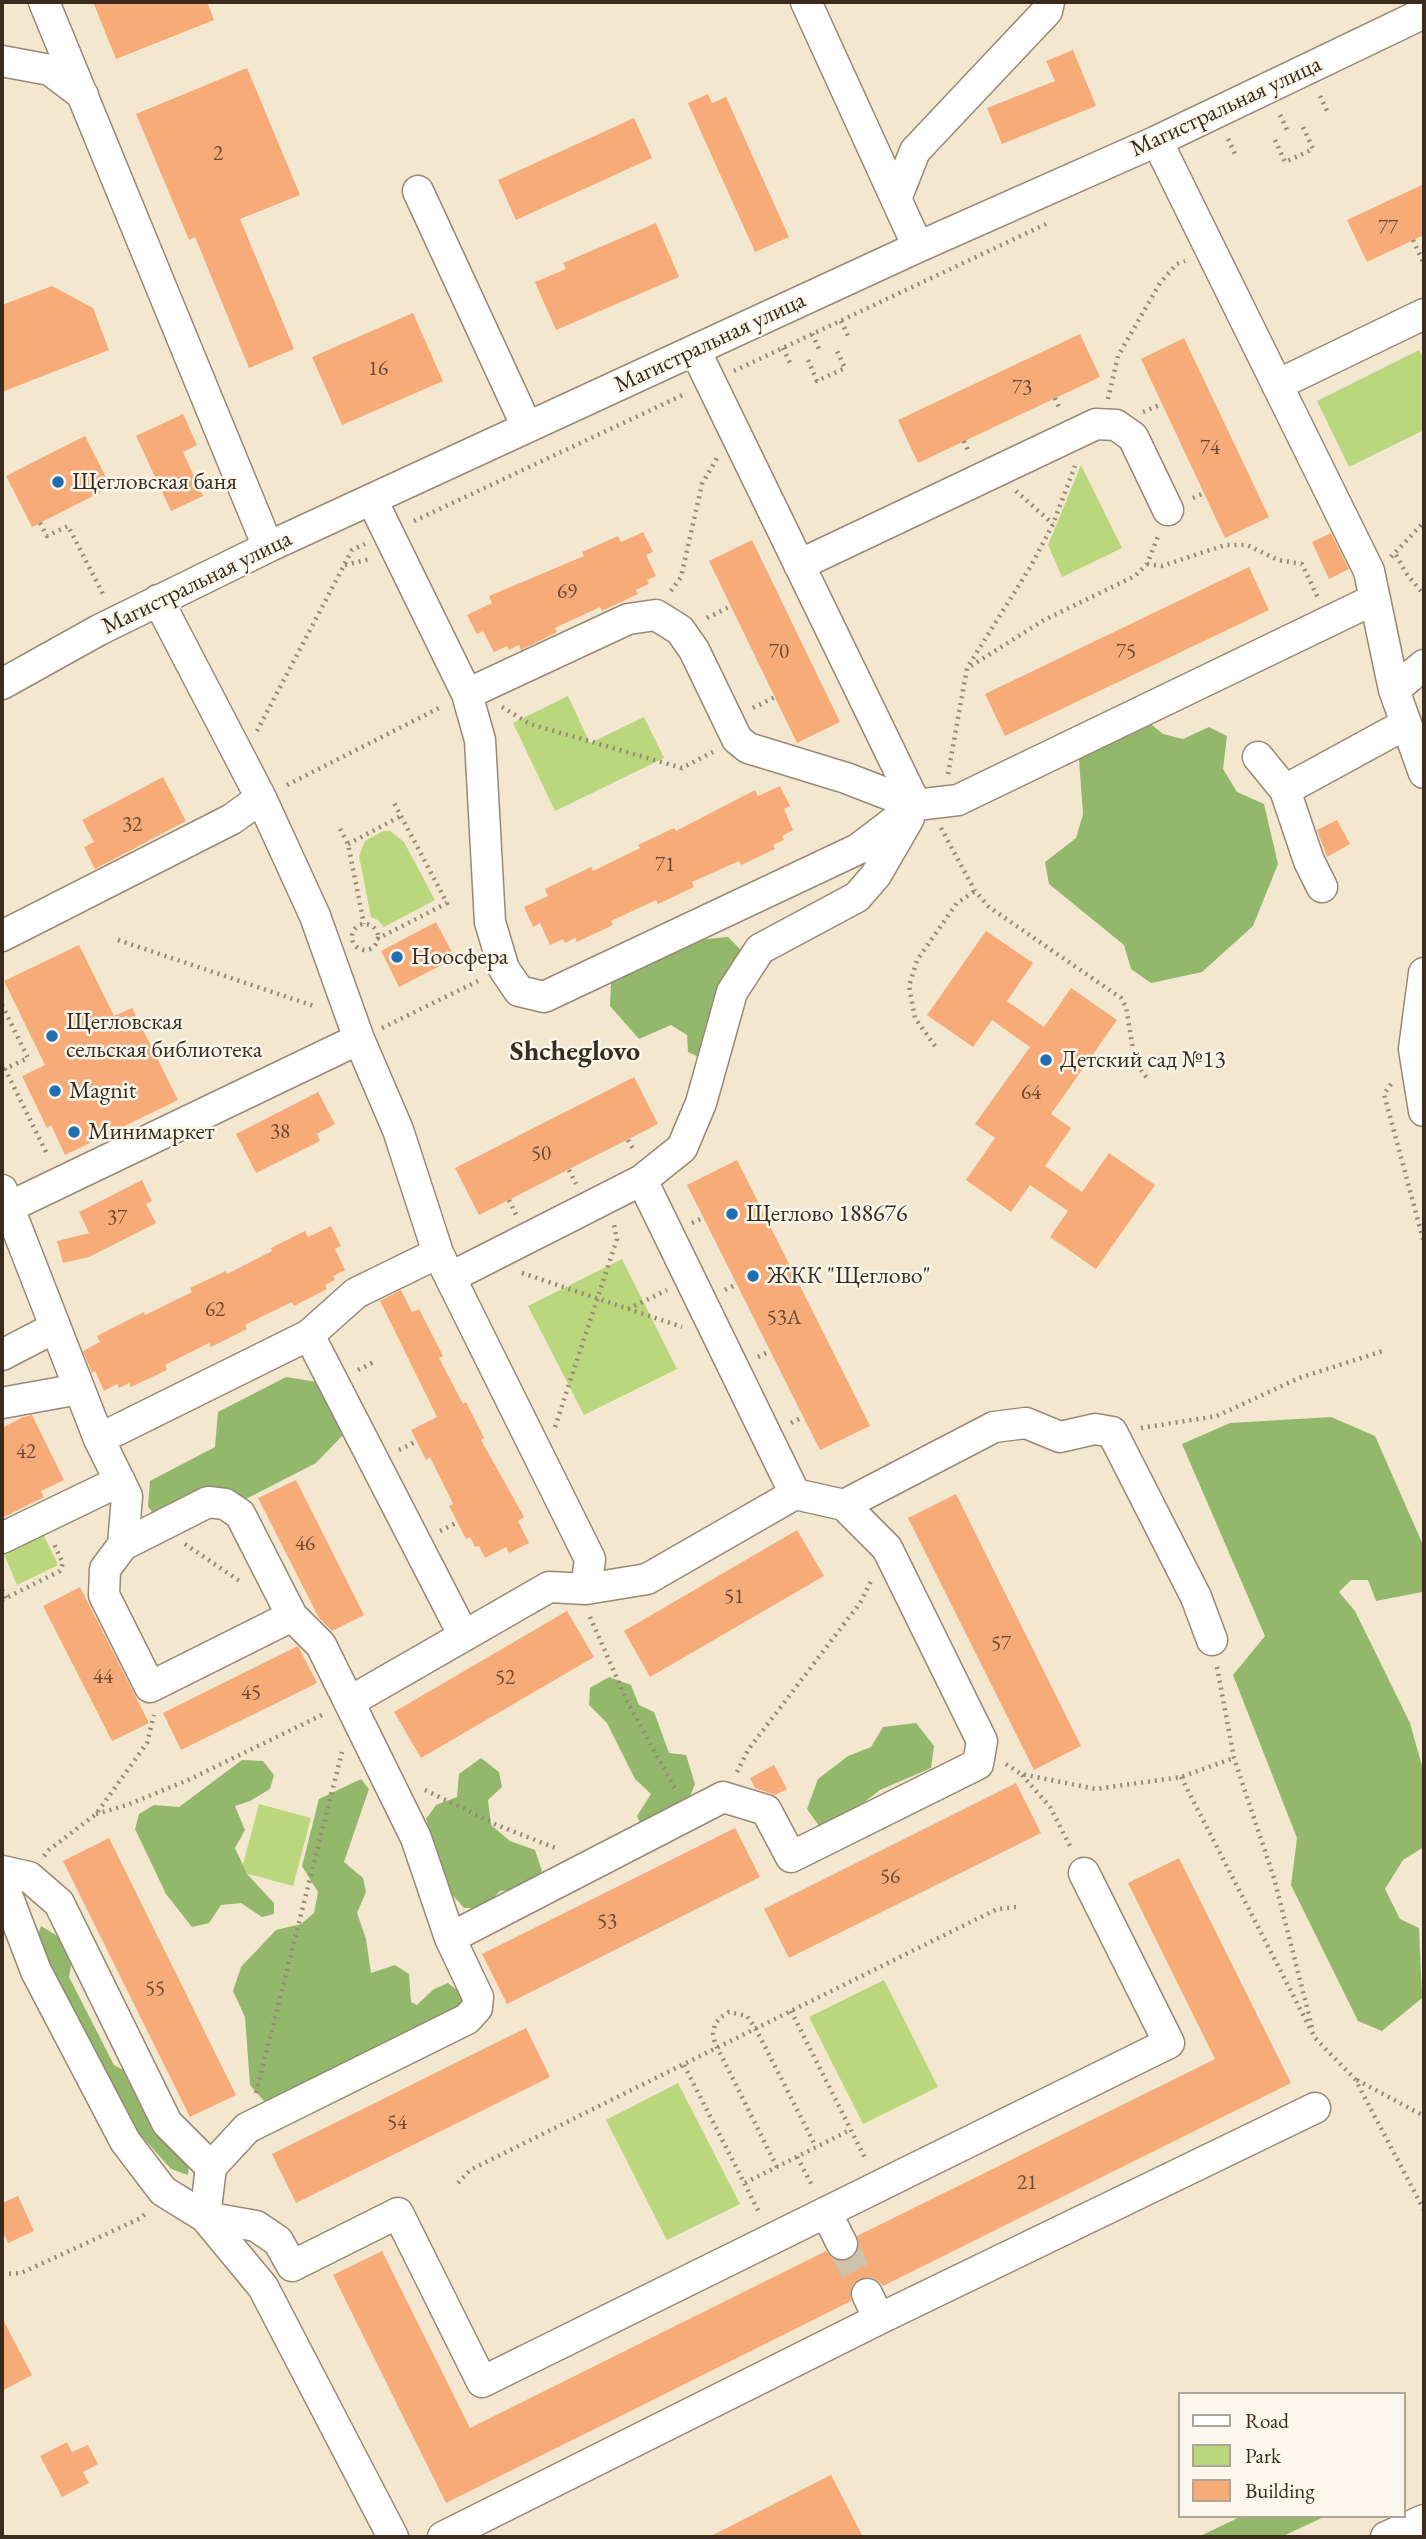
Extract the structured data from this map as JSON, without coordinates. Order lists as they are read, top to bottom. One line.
{"streets":{"street":["Магистральная улица"]},"districts":["Shcheglovo"],"places":["Щегловская баня","Ноосфера","Щегловская сельская библиотека","Детский сад №13","Magnit","Минимаркет","Щеглово 188676","ЖКК \"Щеглово\""],"house_numbers":["2","77","16","73","74","69","70","75","32","71","64","38","50","37","62","53А","42","46","51","57","44","52","45","56","53","55","54","21"],"legend":["Road","Park","Building"]}
